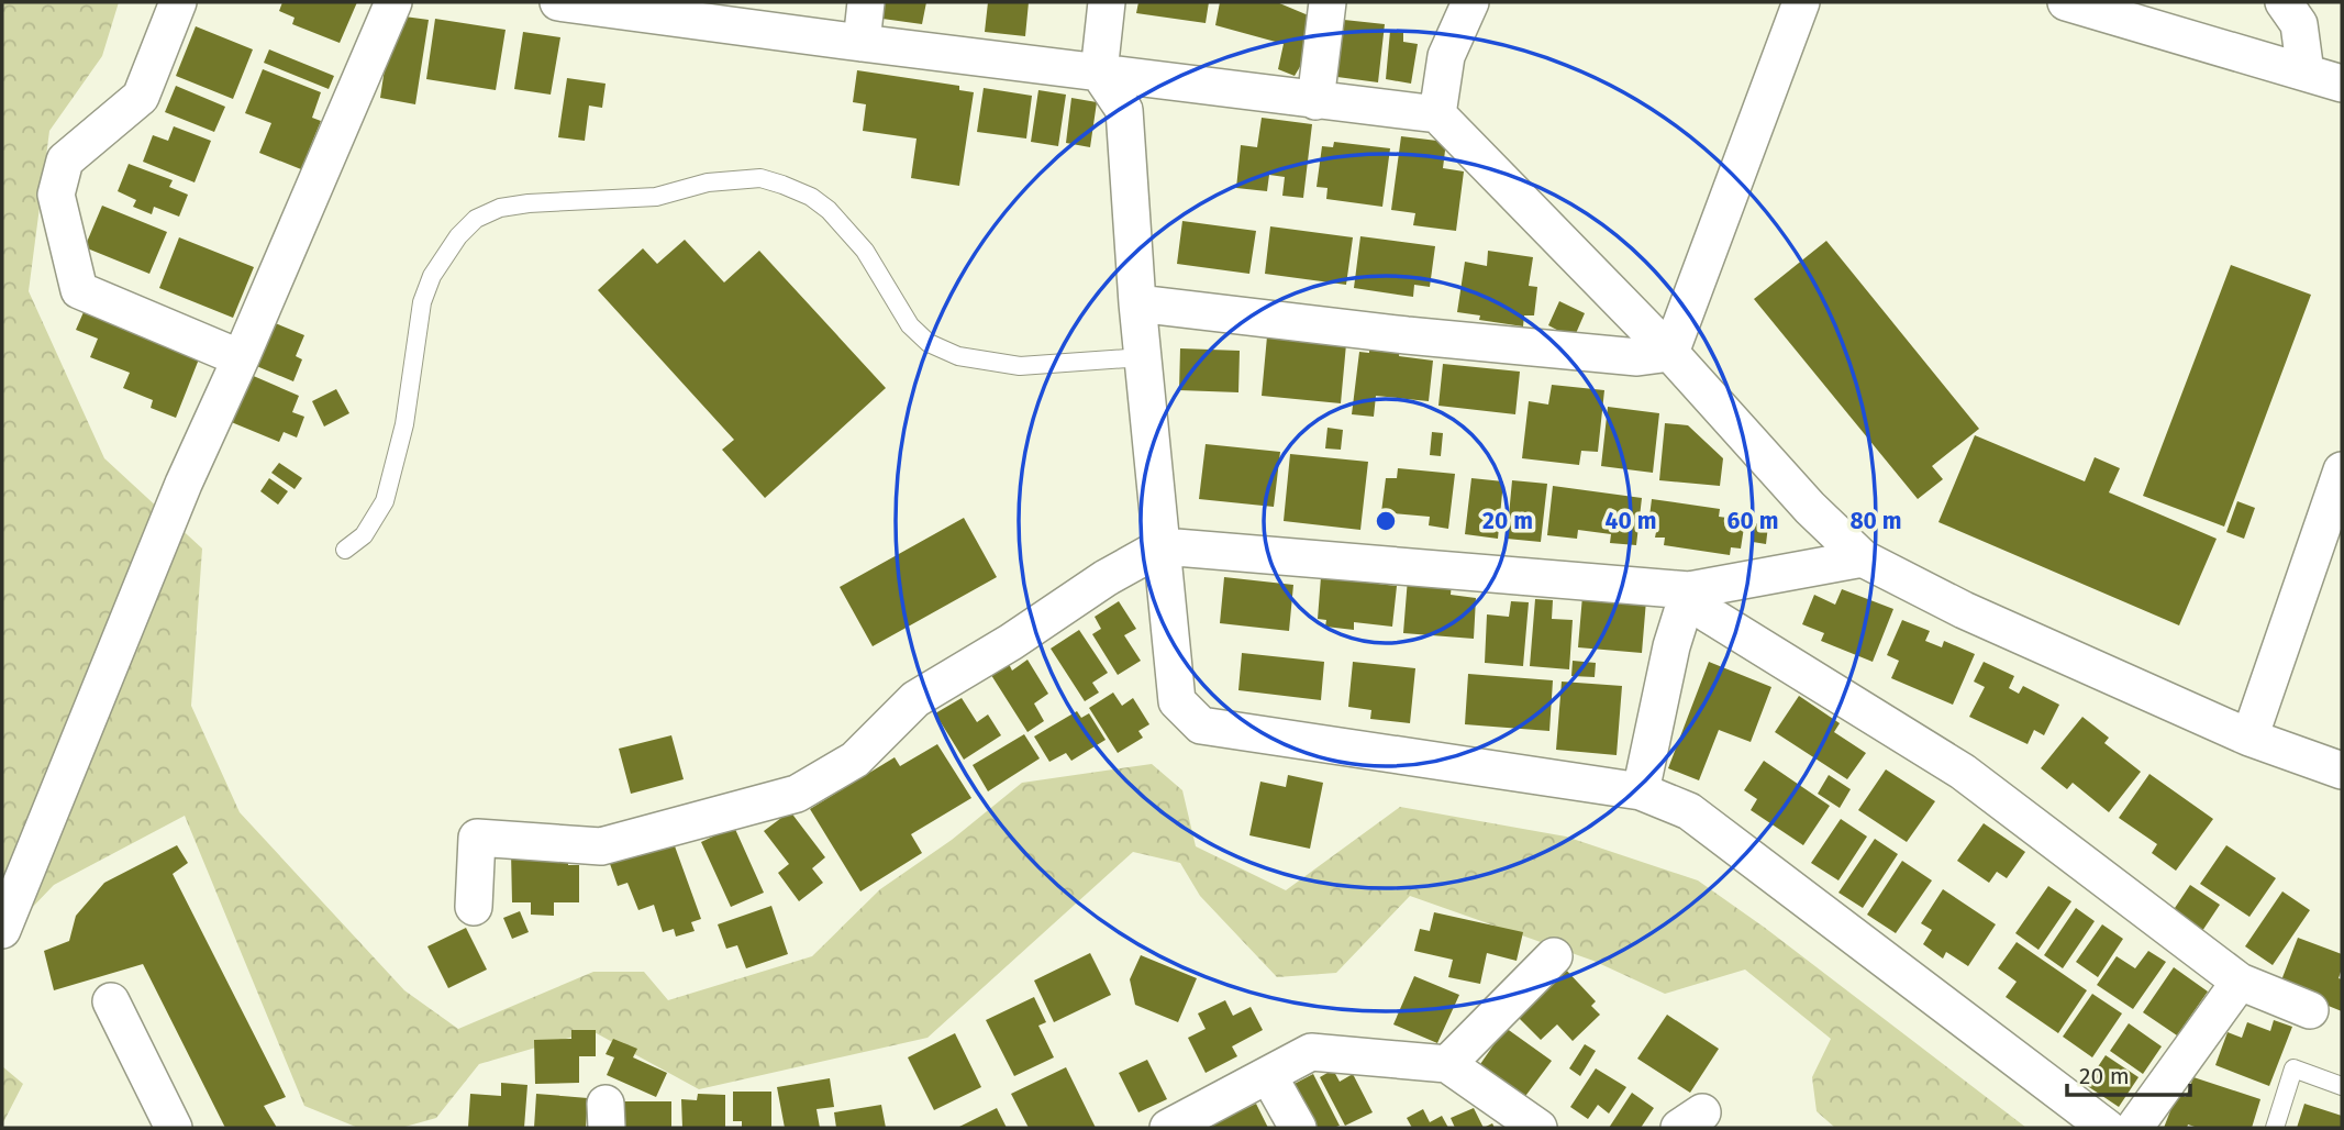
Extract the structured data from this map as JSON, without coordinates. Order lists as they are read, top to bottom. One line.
{"scale_bar":"20 m","rings":["20 m","40 m","60 m","80 m"]}
